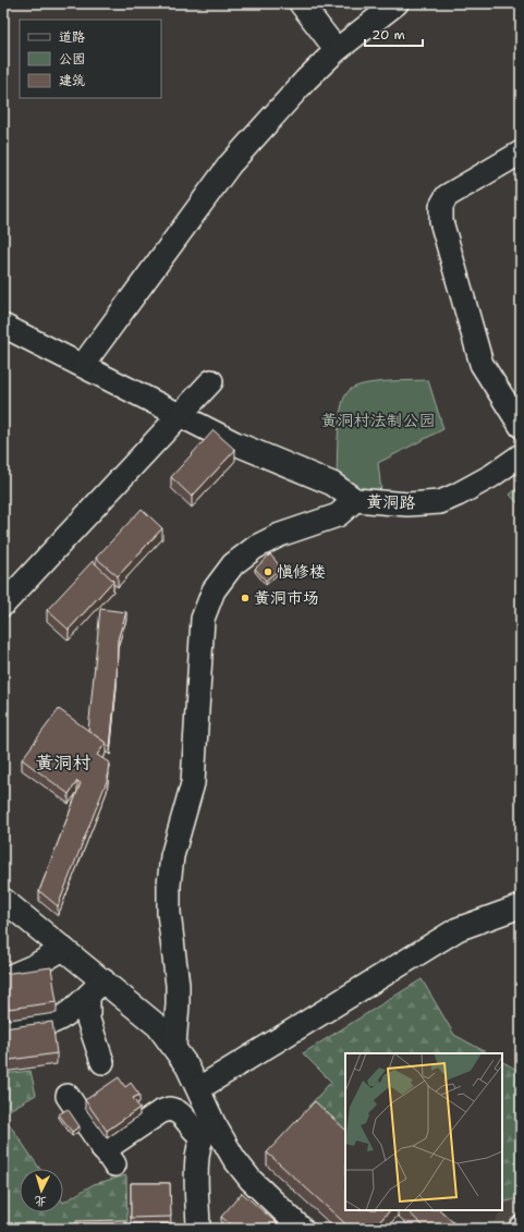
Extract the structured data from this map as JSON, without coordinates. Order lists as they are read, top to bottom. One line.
{"streets":{"street":["黄洞路"]},"districts":["黄洞村"],"parks":["黄洞村法制公园"],"places":["慎修楼","黄洞市场"],"legend":["道路","公园","建筑"],"scale_bar":"20 m","north":"bottom"}
